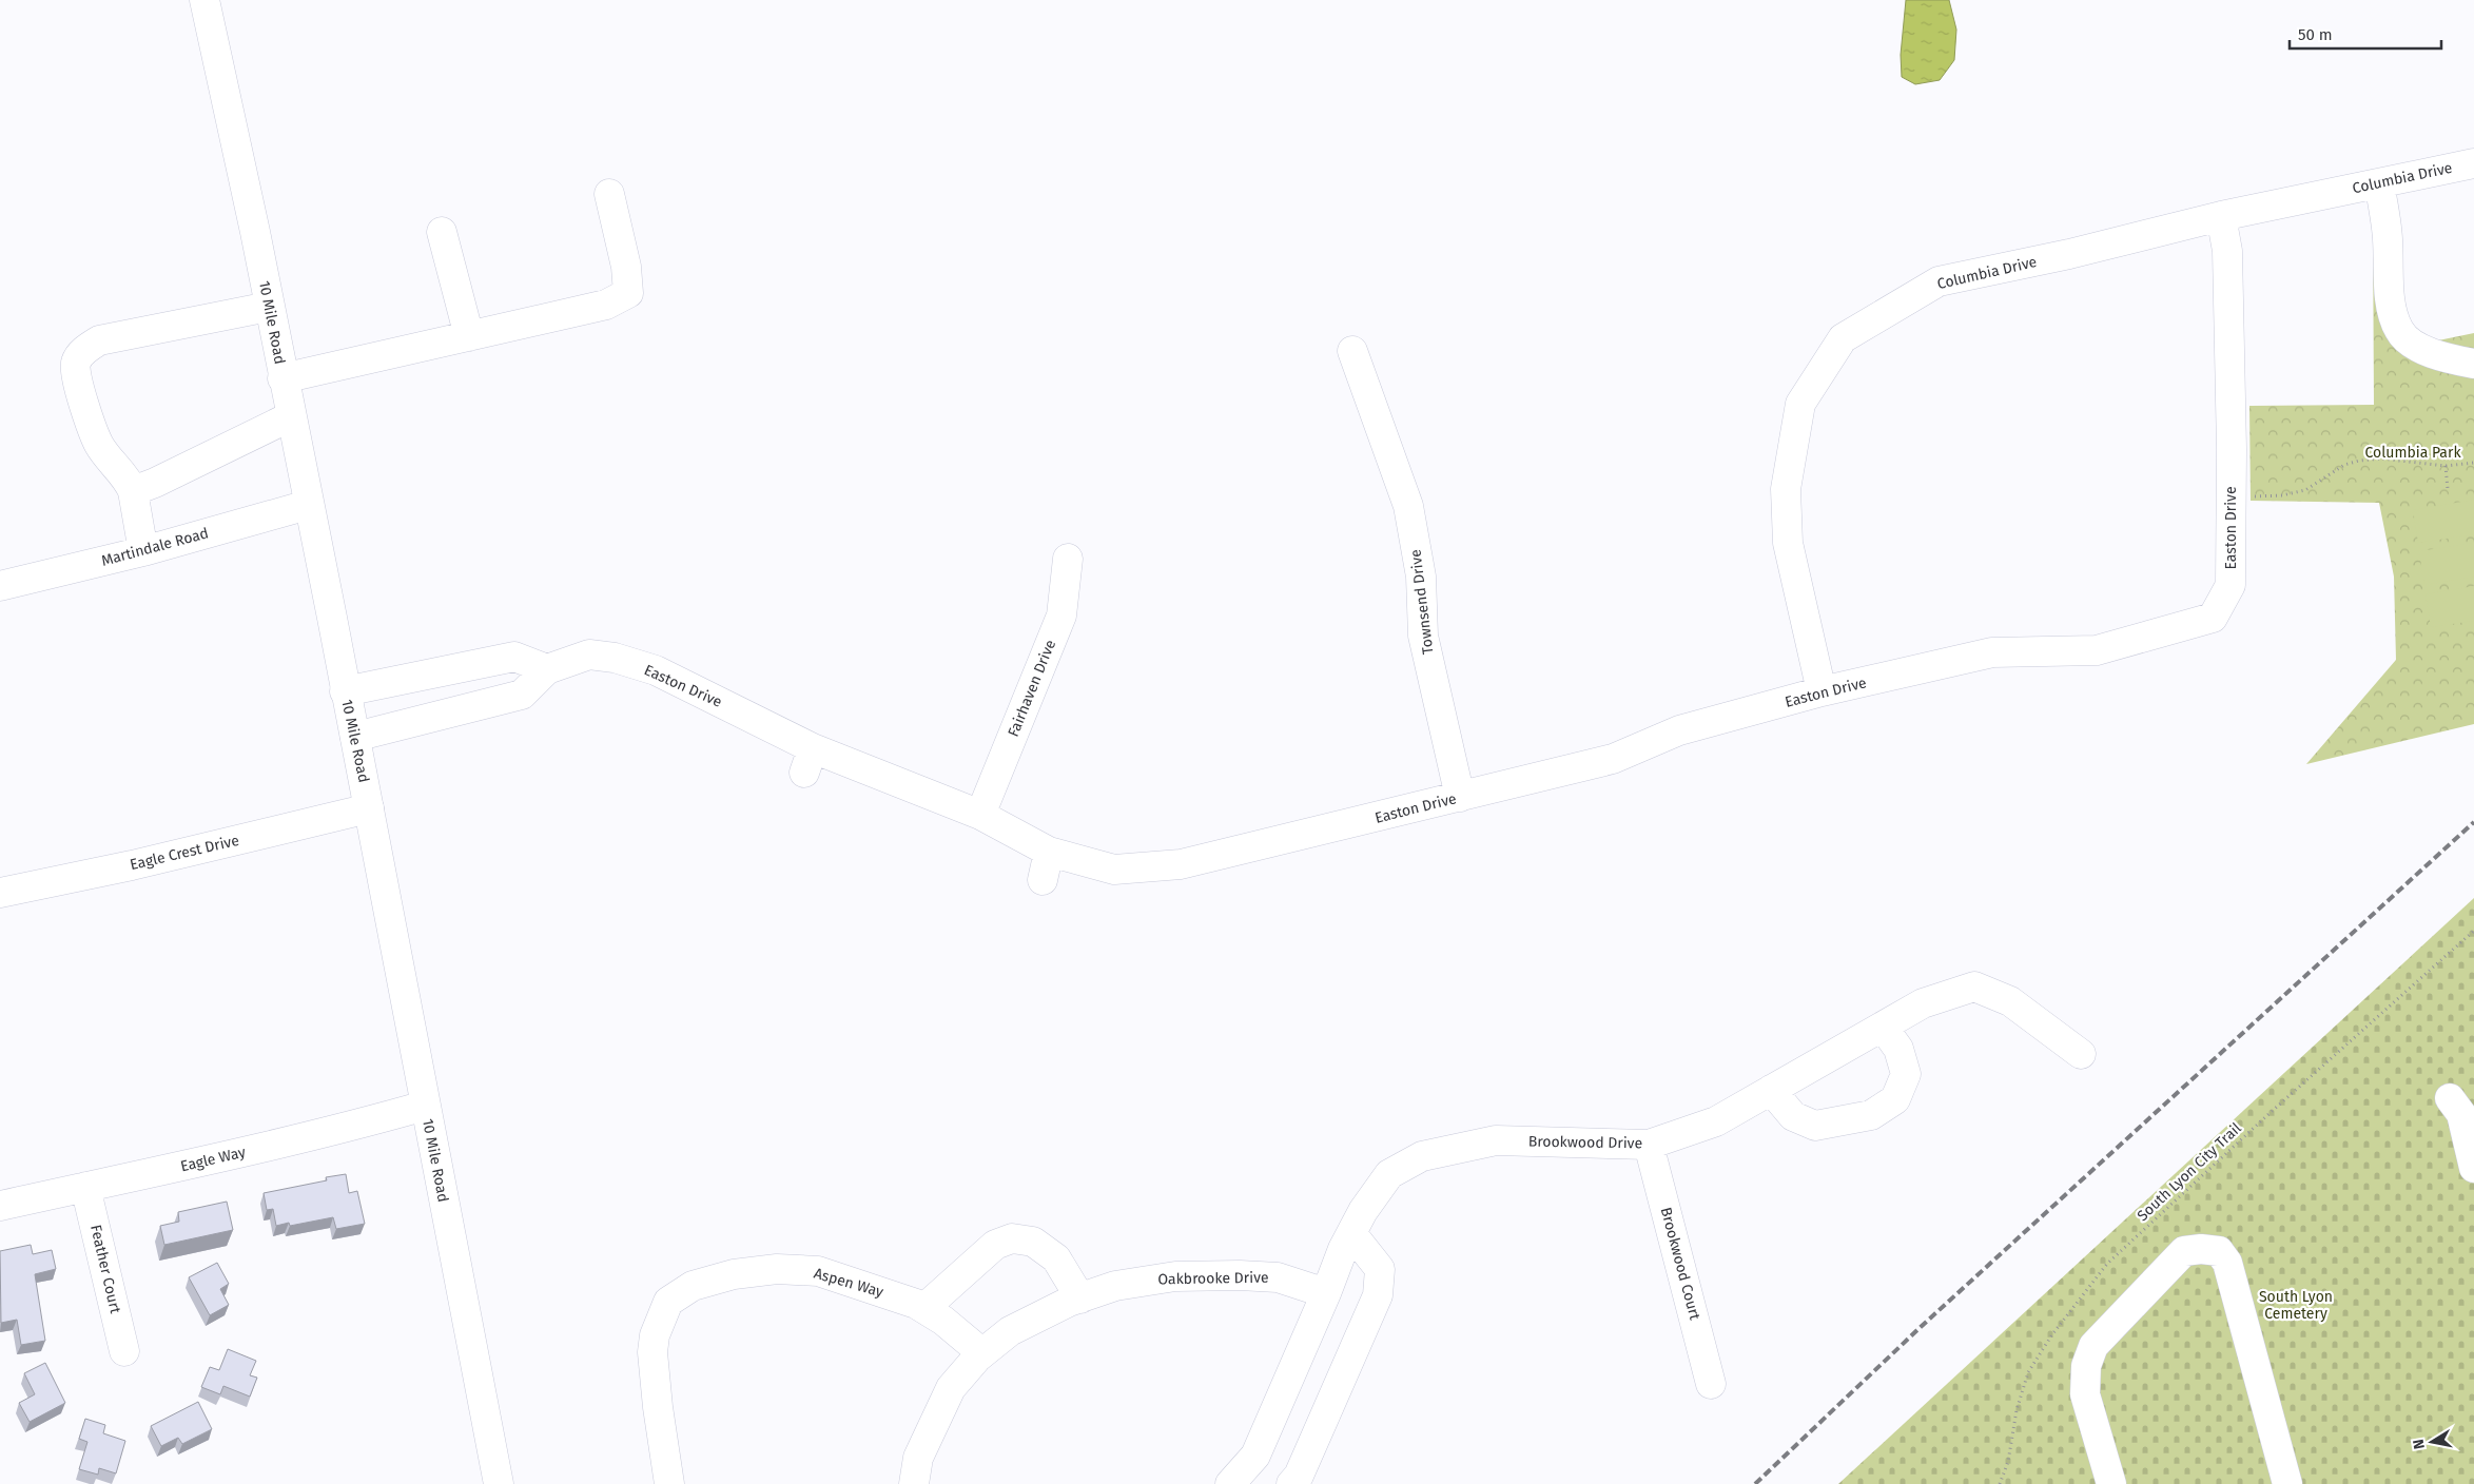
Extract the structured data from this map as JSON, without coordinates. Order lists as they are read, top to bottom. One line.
{"streets":{"street":["Columbia Drive","10 Mile Road","Easton Drive","Martindale Road","Townsend Drive","Fairhaven Drive","Eagle Crest Drive","Brookwood Drive","Eagle Way","Brookwood Court","Feather Court","Oakbrooke Drive","Aspen Way"],"path":["South Lyon City Trail"]},"crossings":[["Columbia Drive","Easton Drive"],["10 Mile Road","Easton Drive"],["10 Mile Road","Martindale Road"],["10 Mile Road","Eagle Crest Drive"],["10 Mile Road","Eagle Way"],["Easton Drive","Townsend Drive"],["Easton Drive","Fairhaven Drive"],["Brookwood Drive","Brookwood Court"],["Brookwood Drive","Oakbrooke Drive"],["Eagle Way","Feather Court"],["Oakbrooke Drive","Aspen Way"]],"parks":["Columbia Park","South Lyon Cemetery"],"scale_bar":"50 m","north":"left"}
